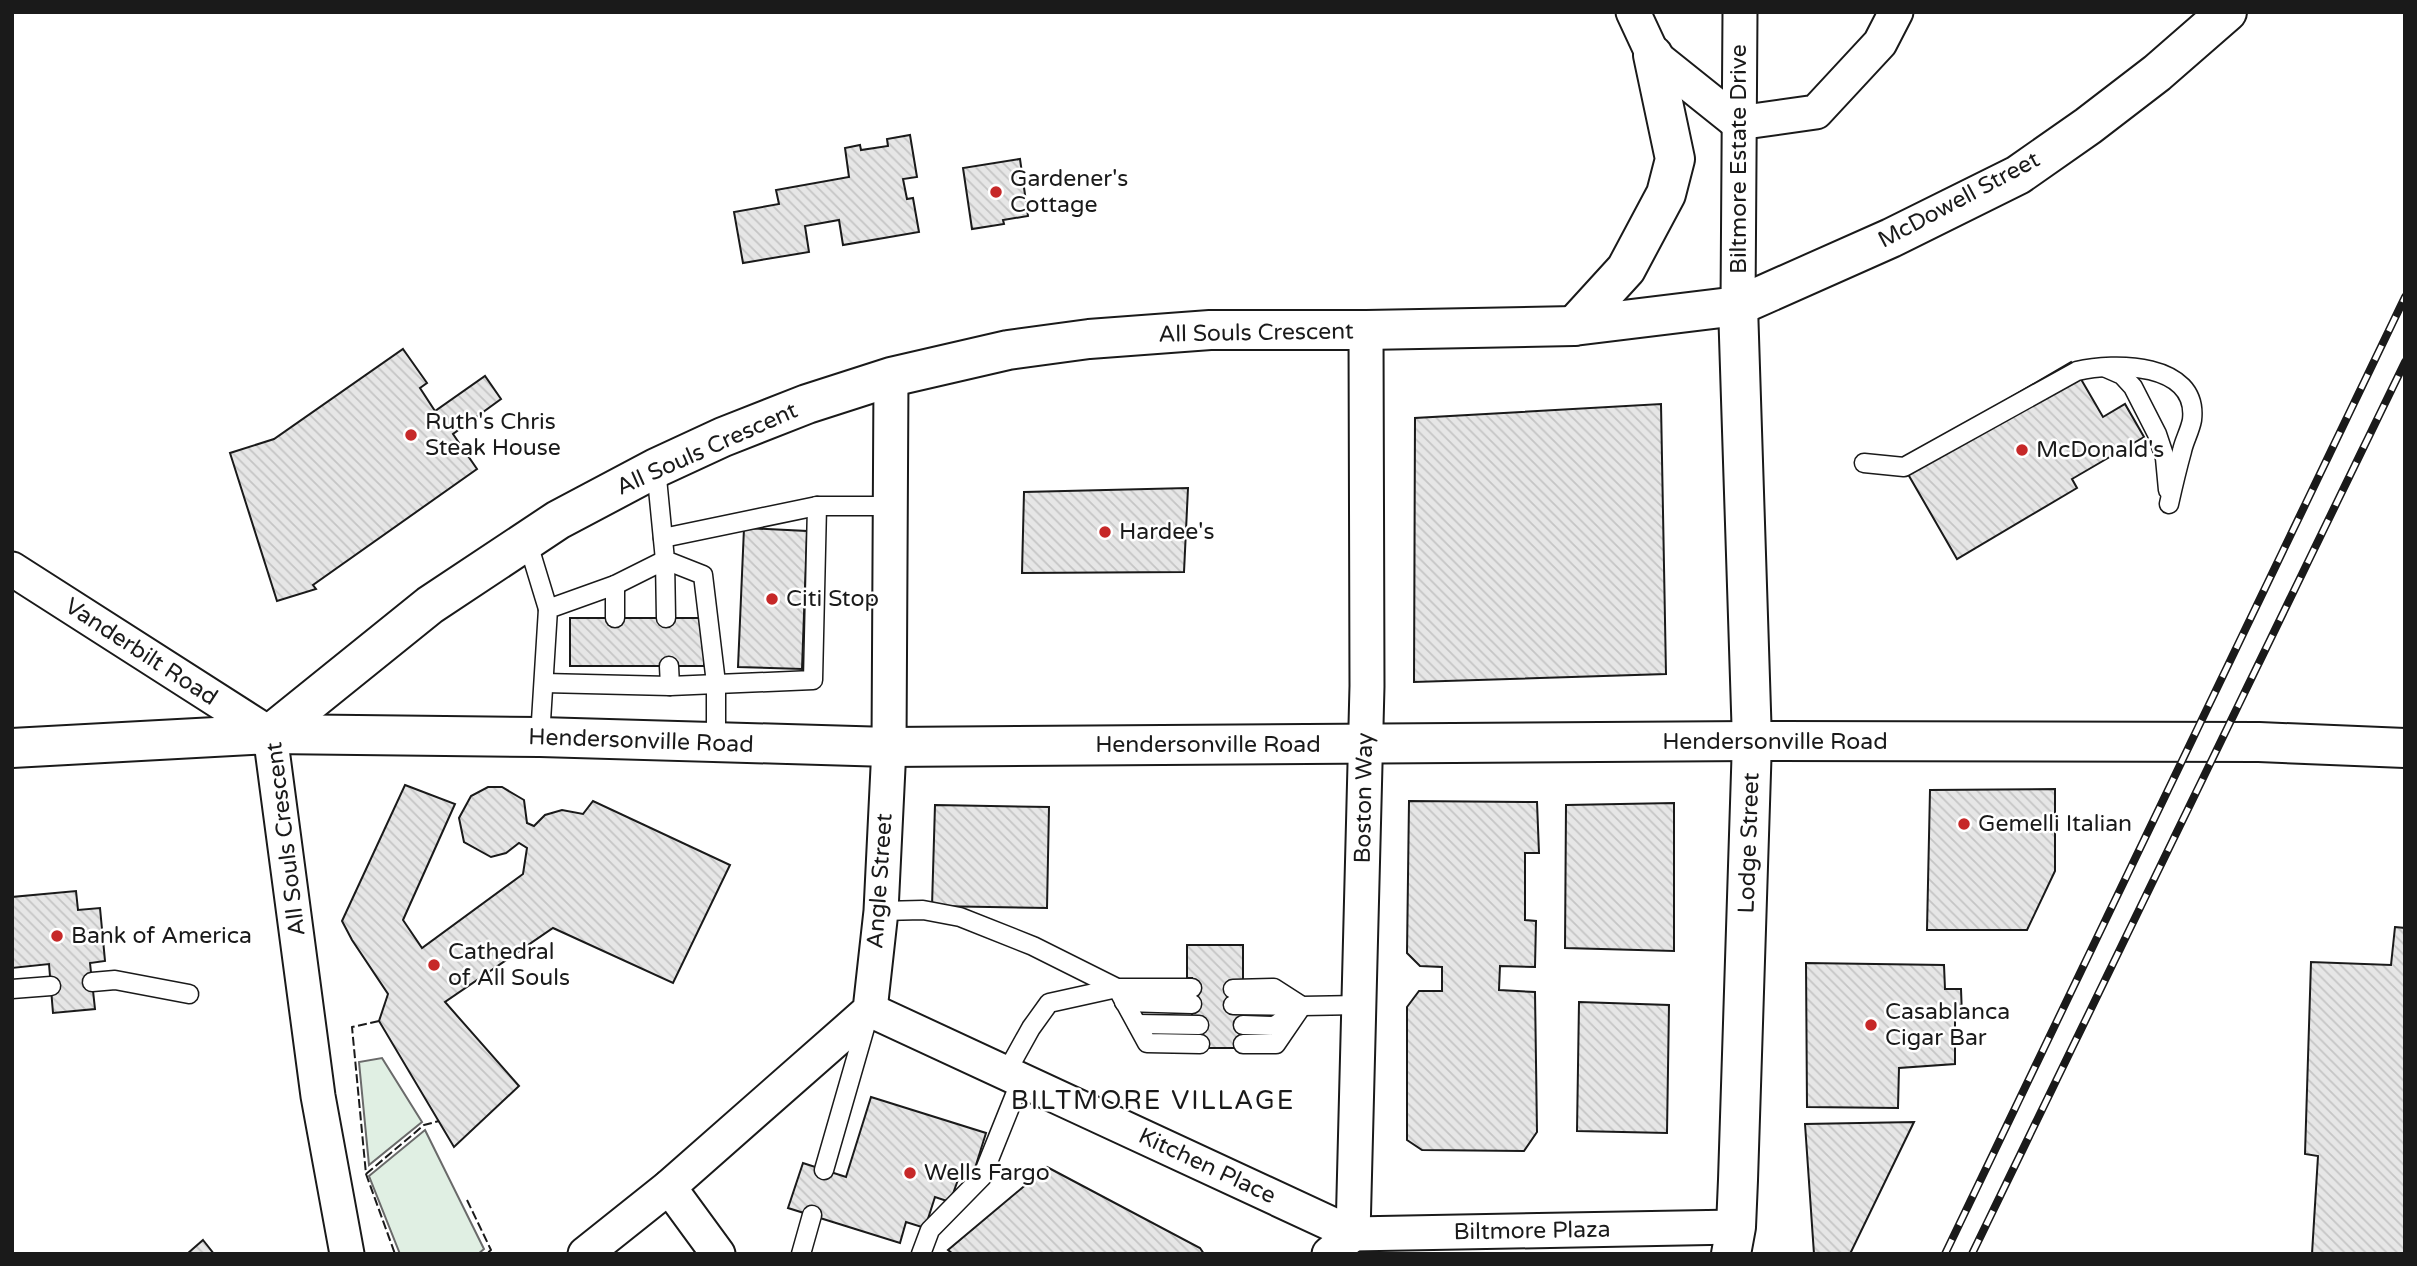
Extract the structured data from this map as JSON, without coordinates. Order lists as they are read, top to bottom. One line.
{"streets":{"main road":["McDowell Street","All Souls Crescent","Hendersonville Road","Lodge Street"],"street":["Biltmore Estate Drive","Vanderbilt Road","Boston Way","Angle Street","Kitchen Place","Biltmore Plaza"]},"crossings":[["Biltmore Estate Drive","McDowell Street"],["Biltmore Estate Drive","All Souls Crescent"],["Biltmore Estate Drive","Lodge Street"],["McDowell Street","All Souls Crescent"],["McDowell Street","Lodge Street"],["All Souls Crescent","Vanderbilt Road"],["All Souls Crescent","Hendersonville Road"],["All Souls Crescent","Boston Way"],["All Souls Crescent","Lodge Street"],["All Souls Crescent","Angle Street"],["Vanderbilt Road","Hendersonville Road"],["Hendersonville Road","Boston Way"],["Hendersonville Road","Lodge Street"],["Hendersonville Road","Angle Street"],["Boston Way","Kitchen Place"],["Boston Way","Biltmore Plaza"],["Lodge Street","Biltmore Plaza"],["Angle Street","Kitchen Place"],["Kitchen Place","Biltmore Plaza"]],"districts":["BILTMORE VILLAGE"],"places":["Gardener's Cottage","Ruth's Chris Steak House","McDonald's","Hardee's","Citi Stop","Gemelli Italian","Bank of America","Cathedral of All Souls","Casablanca Cigar Bar","Wells Fargo"]}
